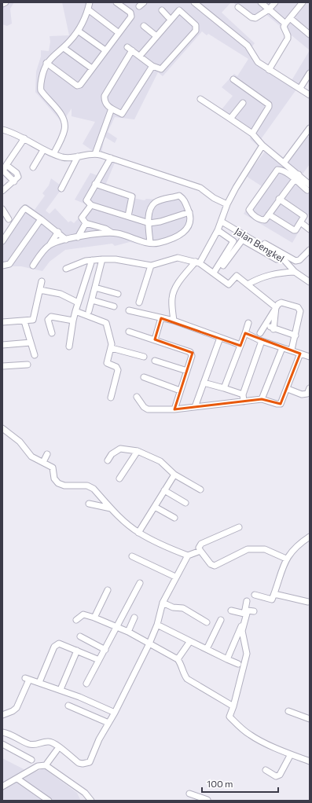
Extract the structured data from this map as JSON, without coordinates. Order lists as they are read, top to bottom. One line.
{"streets":{"street":["Jalan Bengkel"]},"scale_bar":"100 m"}
